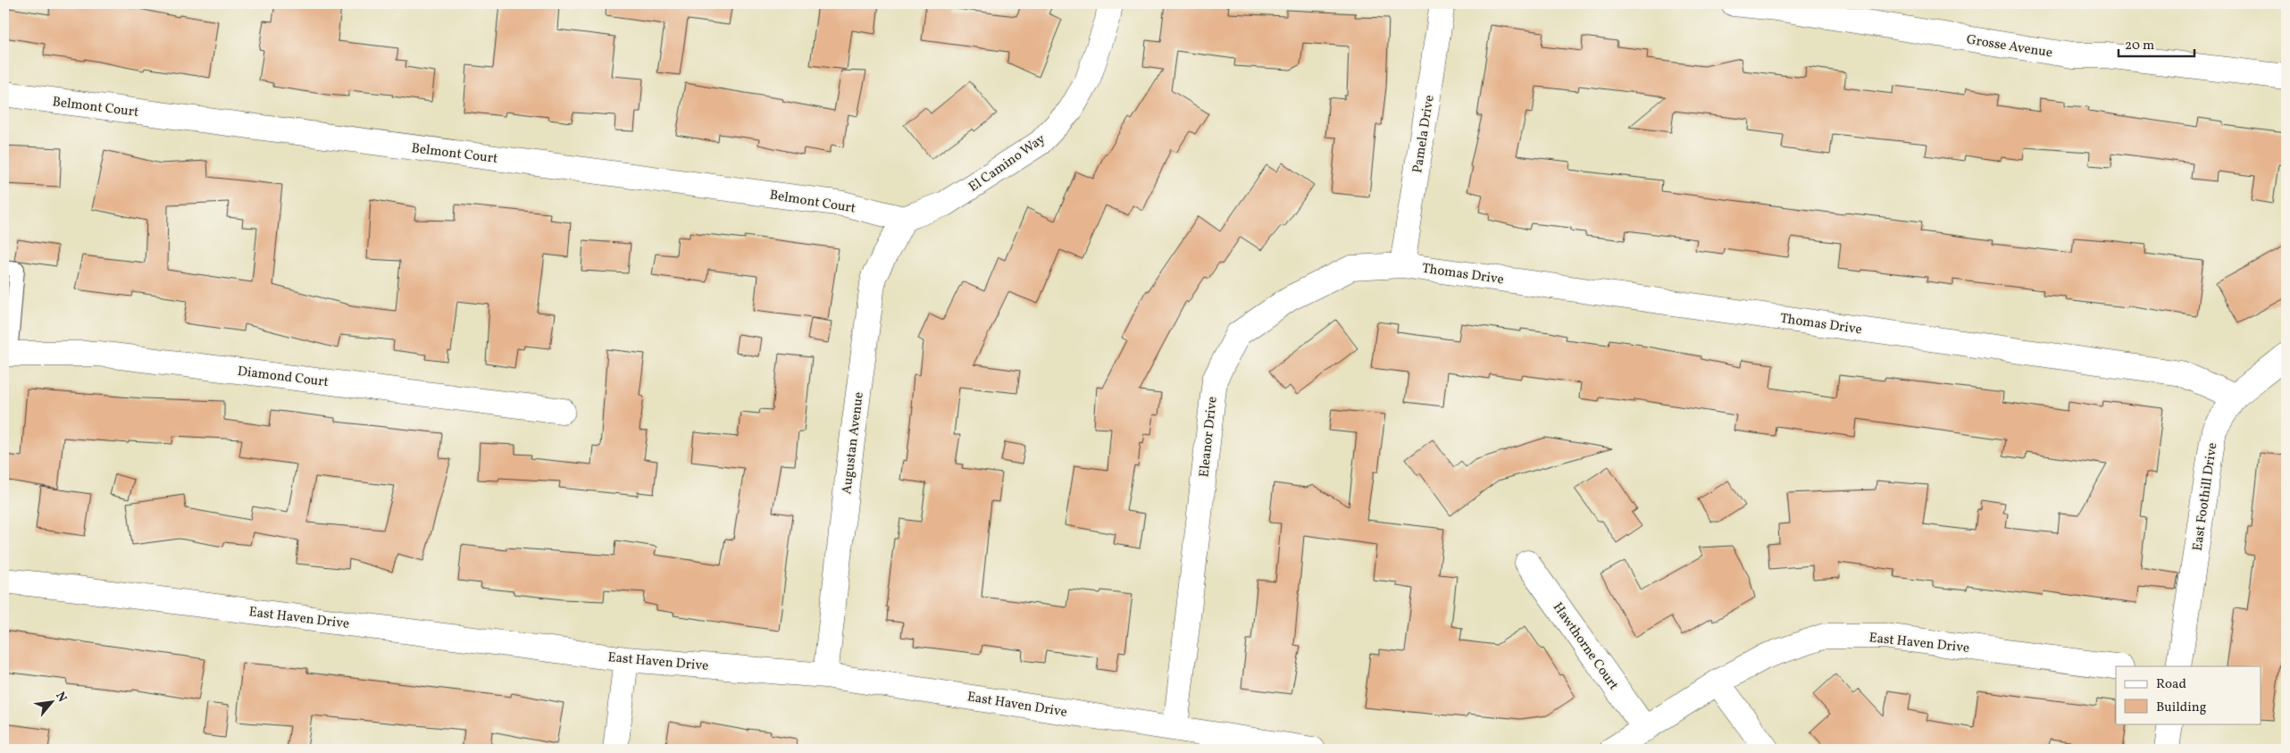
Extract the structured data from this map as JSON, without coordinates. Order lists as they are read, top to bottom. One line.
{"streets":{"street":["Grosse Avenue","Belmont Court","Pamela Drive","El Camino Way","Thomas Drive","Diamond Court","Eleanor Drive","Augustan Avenue","East Foothill Drive","East Haven Drive","Hawthorne Court"]},"crossings":[["Belmont Court","El Camino Way"],["Belmont Court","Augustan Avenue"],["Pamela Drive","Thomas Drive"],["Pamela Drive","Eleanor Drive"],["El Camino Way","Augustan Avenue"],["Thomas Drive","Eleanor Drive"],["Thomas Drive","East Foothill Drive"],["Eleanor Drive","East Haven Drive"],["Augustan Avenue","East Haven Drive"],["East Haven Drive","Hawthorne Court"]],"legend":["Road","Building"],"scale_bar":"20 m","north":"top right"}
